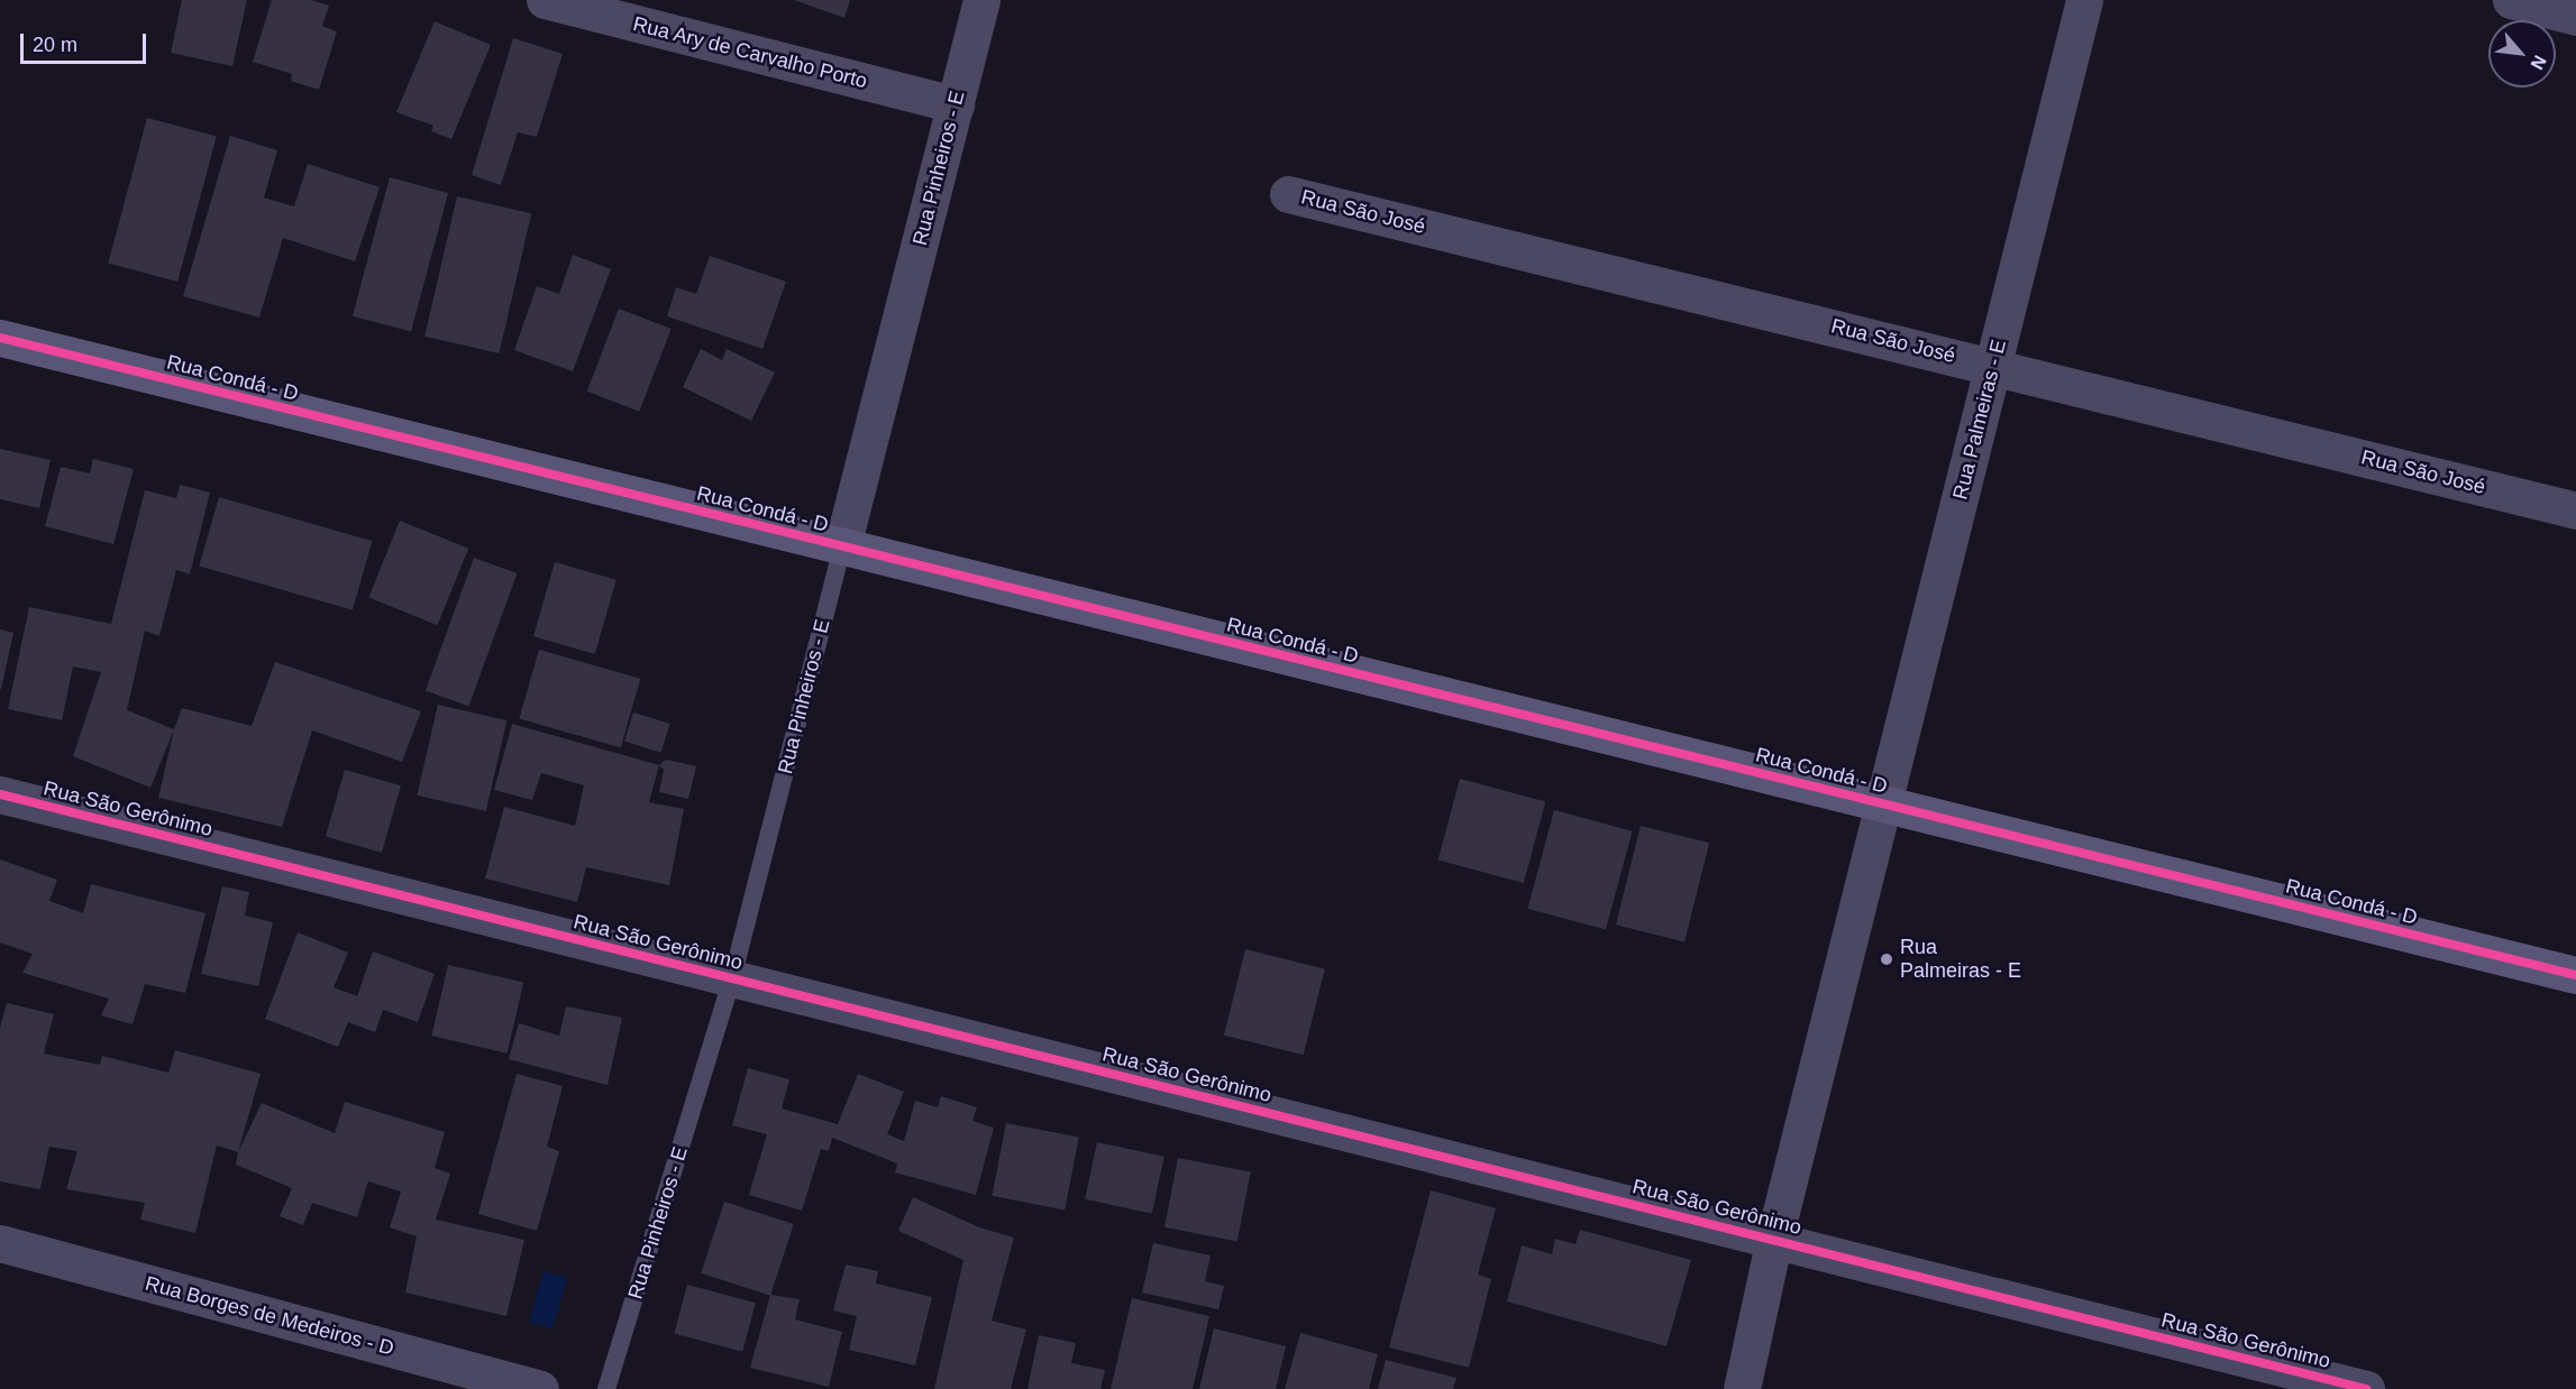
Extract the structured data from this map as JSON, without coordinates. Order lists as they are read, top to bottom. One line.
{"streets":{"street":["Rua Ary de Carvalho Porto","Rua Pinheiros - E","Rua São José","Rua Condá - D","Rua Palmeiras - E","Rua São Gerônimo","Rua Borges de Medeiros - D"]},"crossings":[["Rua Ary de Carvalho Porto","Rua Pinheiros - E"],["Rua Pinheiros - E","Rua Condá - D"],["Rua Pinheiros - E","Rua São Gerônimo"],["Rua São José","Rua Palmeiras - E"],["Rua Condá - D","Rua Palmeiras - E"],["Rua Palmeiras - E","Rua São Gerônimo"]],"places":["Rua Palmeiras - E"],"scale_bar":"20 m","north":"bottom right"}
